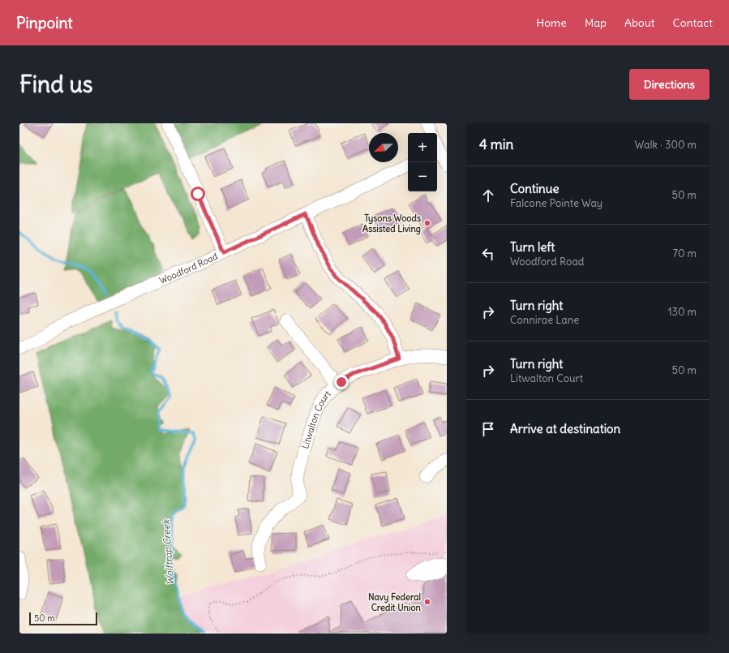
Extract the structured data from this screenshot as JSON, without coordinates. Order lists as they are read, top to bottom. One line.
{"streets":{"street":["Woodford Road","Litwalton Court"]},"water":["Wolftrap Creek"],"places":["Tysons Woods Assisted Living","Navy Federal Credit Union"],"scale_bar":"50 m","north":"bottom left","page":{"header":"Pinpoint","nav":["Home","Map","About","Contact"],"buttons":"Directions","title":"Find us","heading":["4 min","Walk · 300 m"],"map_buttons":["+","−"],"list":[["Continue","Falcone Pointe Way","50 m"],["Turn left","Woodford Road","70 m"],["Turn right","Connirae Lane","130 m"],["Turn right","Litwalton Court","50 m"],"Arrive at destination"],"scale":"50 m"}}
